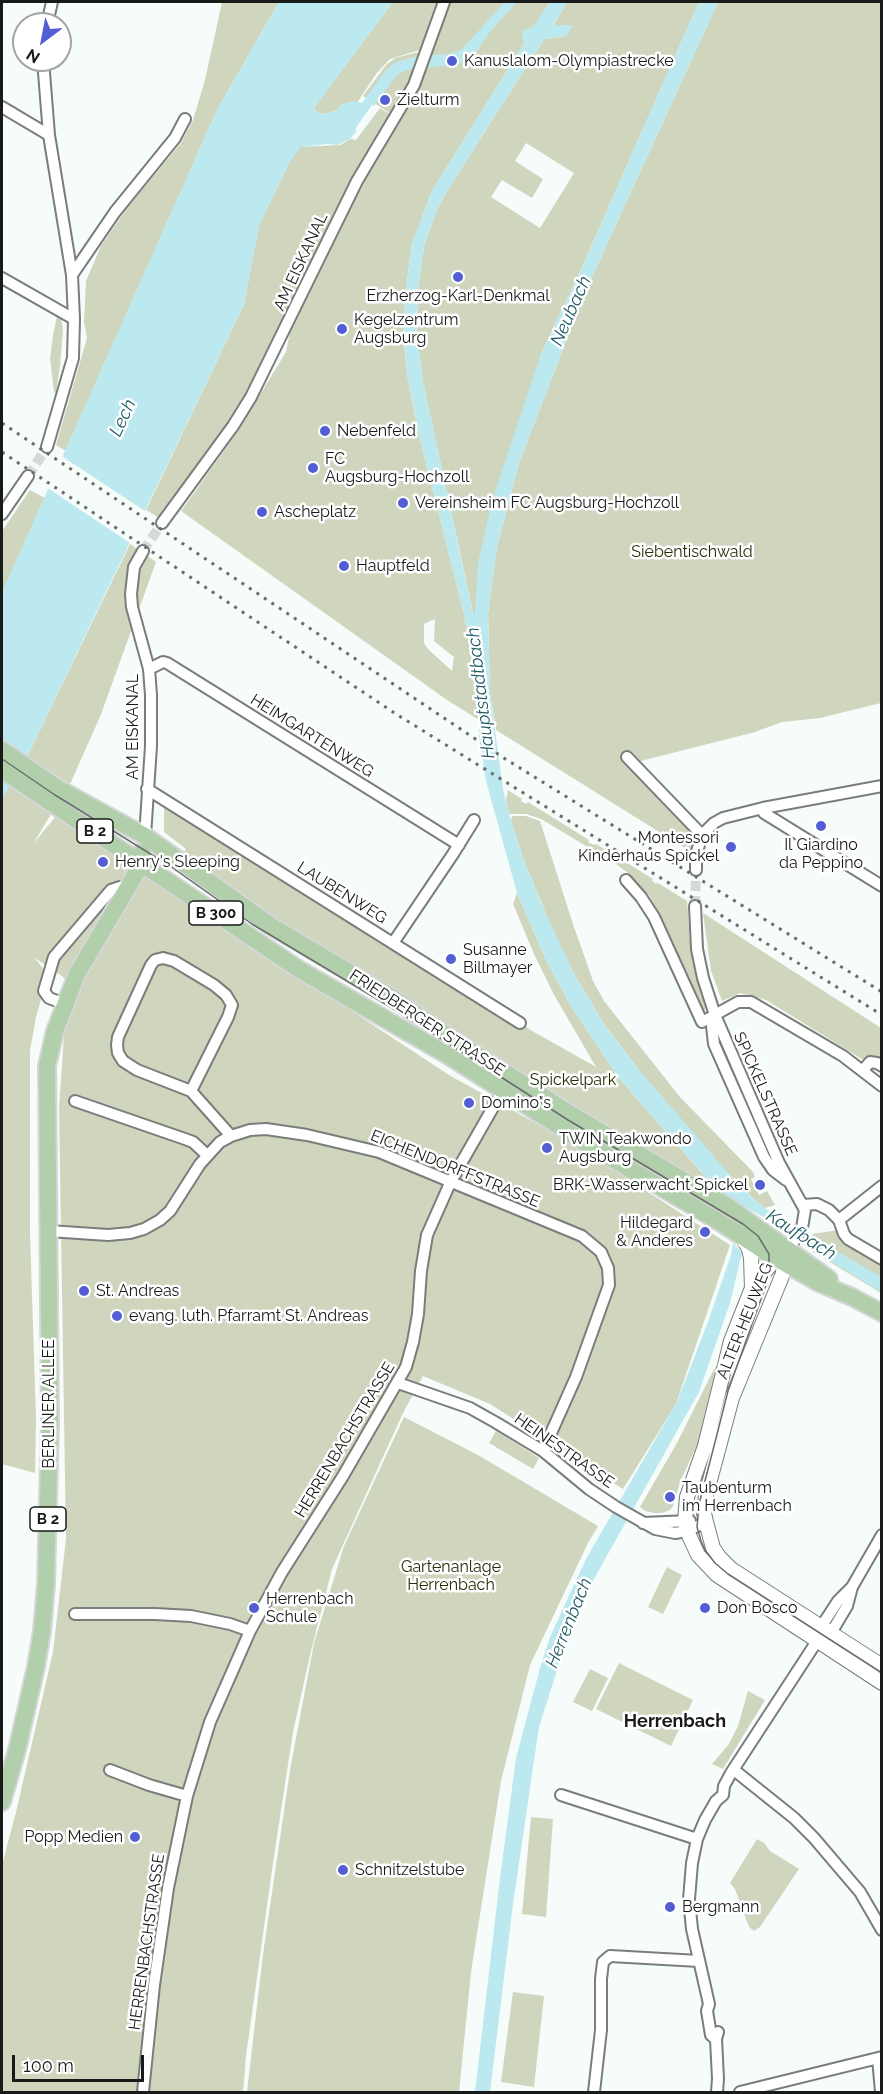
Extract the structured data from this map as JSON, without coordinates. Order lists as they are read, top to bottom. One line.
{"streets":{"main road":["B 2","B 300","FRIEDBERGER STRASSE","BERLINER ALLEE"],"street":["AM EISKANAL","HEIMGARTENWEG","LAUBENWEG","SPICKELSTRASSE","EICHENDORFFSTRASSE","ALTER HEUWEG","HERRENBACHSTRASSE","HEINESTRASSE"]},"crossings":[["AM EISKANAL","HEIMGARTENWEG"],["AM EISKANAL","LAUBENWEG"],["AM EISKANAL","FRIEDBERGER STRASSE"],["AM EISKANAL","BERLINER ALLEE"],["FRIEDBERGER STRASSE","ALTER HEUWEG"],["FRIEDBERGER STRASSE","BERLINER ALLEE"],["FRIEDBERGER STRASSE","HERRENBACHSTRASSE"],["EICHENDORFFSTRASSE","BERLINER ALLEE"],["EICHENDORFFSTRASSE","HERRENBACHSTRASSE"],["EICHENDORFFSTRASSE","HEINESTRASSE"],["ALTER HEUWEG","HEINESTRASSE"],["HERRENBACHSTRASSE","HEINESTRASSE"]],"districts":["Herrenbach"],"water":["Neubach","Lech","Hauptstadtbach","Kaufbach","Herrenbach"],"parks":["Siebentischwald","Spickelpark","Gartenanlage Herrenbach"],"places":["Kanuslalom-Olympiastrecke","Zielturm","Erzherzog-Karl-Denkmal","Kegelzentrum Augsburg","Nebenfeld","FC Augsburg-Hochzoll","Vereinsheim FC Augsburg-Hochzoll","Ascheplatz","Hauptfeld","Il Giardino da Peppino","Montessori Kinderhaus Spickel","Henry's Sleeping","Susanne Billmayer","Domino\"s","TWIN Teakwondo Augsburg","BRK-Wasserwacht Spickel","Hildegard & Anderes","St. Andreas","evang. luth. Pfarramt St. Andreas","Taubenturm im Herrenbach","Herrenbach Schule","Don Bosco","Popp Medien","Schnitzelstube","Bergmann"],"scale_bar":"100 m","north":"bottom left"}
